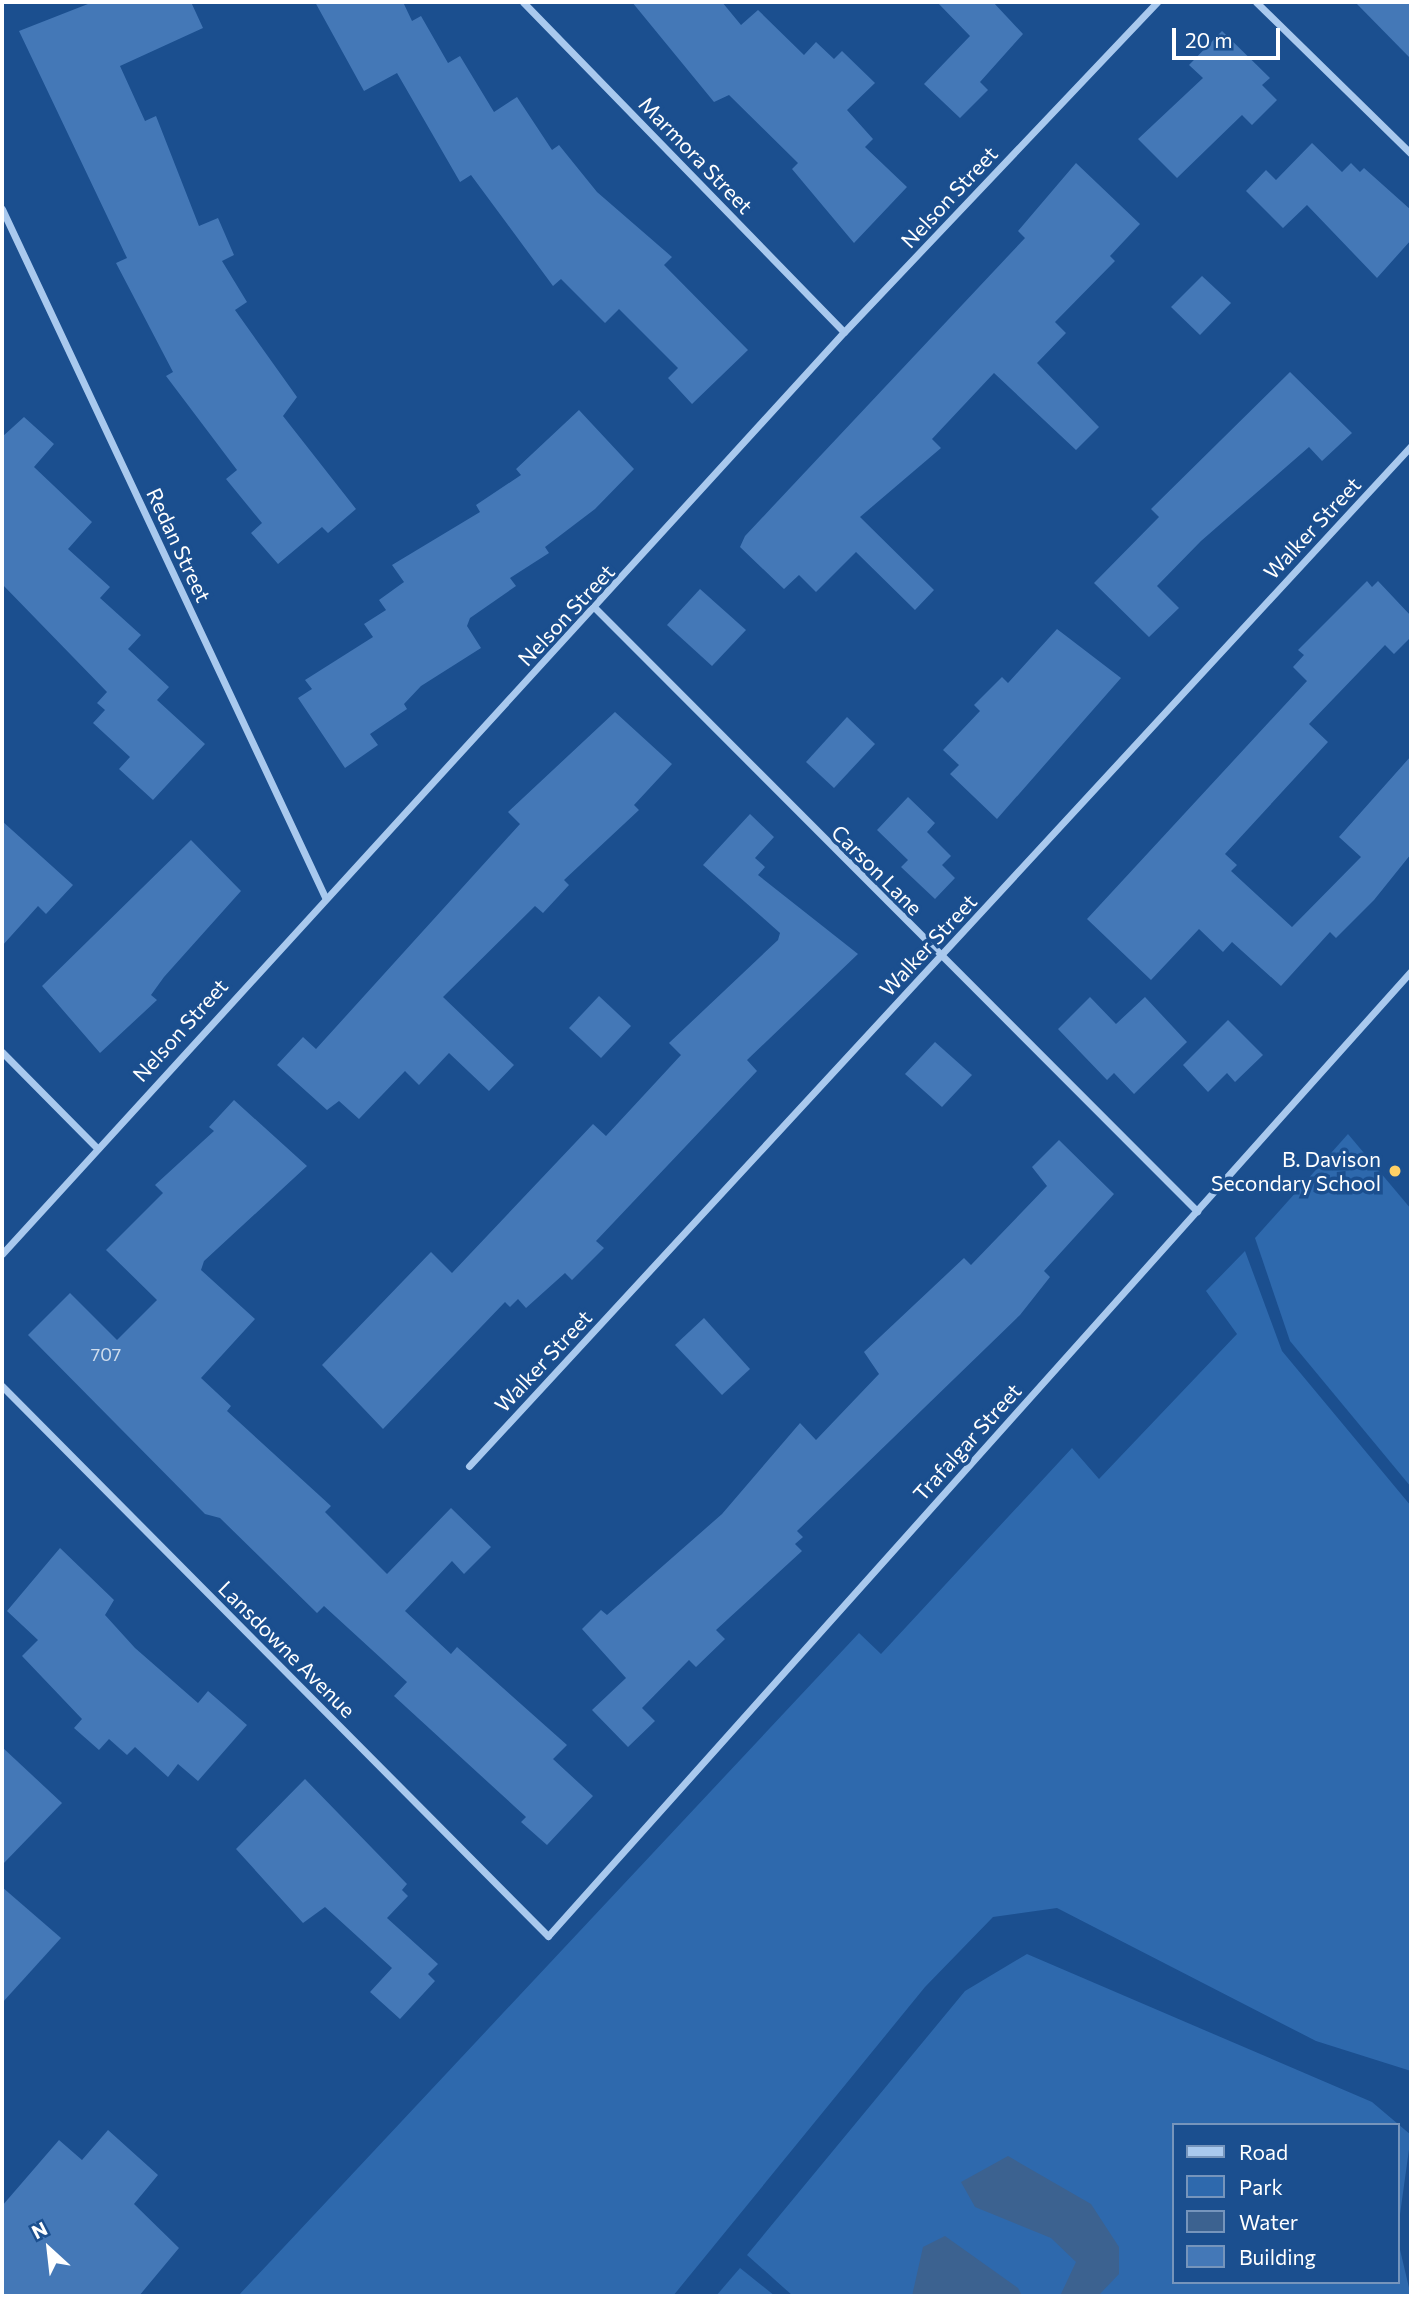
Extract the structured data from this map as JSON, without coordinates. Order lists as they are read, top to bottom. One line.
{"streets":{"street":["Marmora Street","Nelson Street","Walker Street","Redan Street","Carson Lane","Trafalgar Street","Lansdowne Avenue"]},"crossings":[["Marmora Street","Nelson Street"],["Nelson Street","Redan Street"],["Nelson Street","Carson Lane"],["Walker Street","Carson Lane"],["Carson Lane","Trafalgar Street"],["Trafalgar Street","Lansdowne Avenue"]],"places":["B. Davison Secondary School"],"house_numbers":["707"],"legend":["Road","Park","Water","Building"],"scale_bar":"20 m","north":"top left"}
